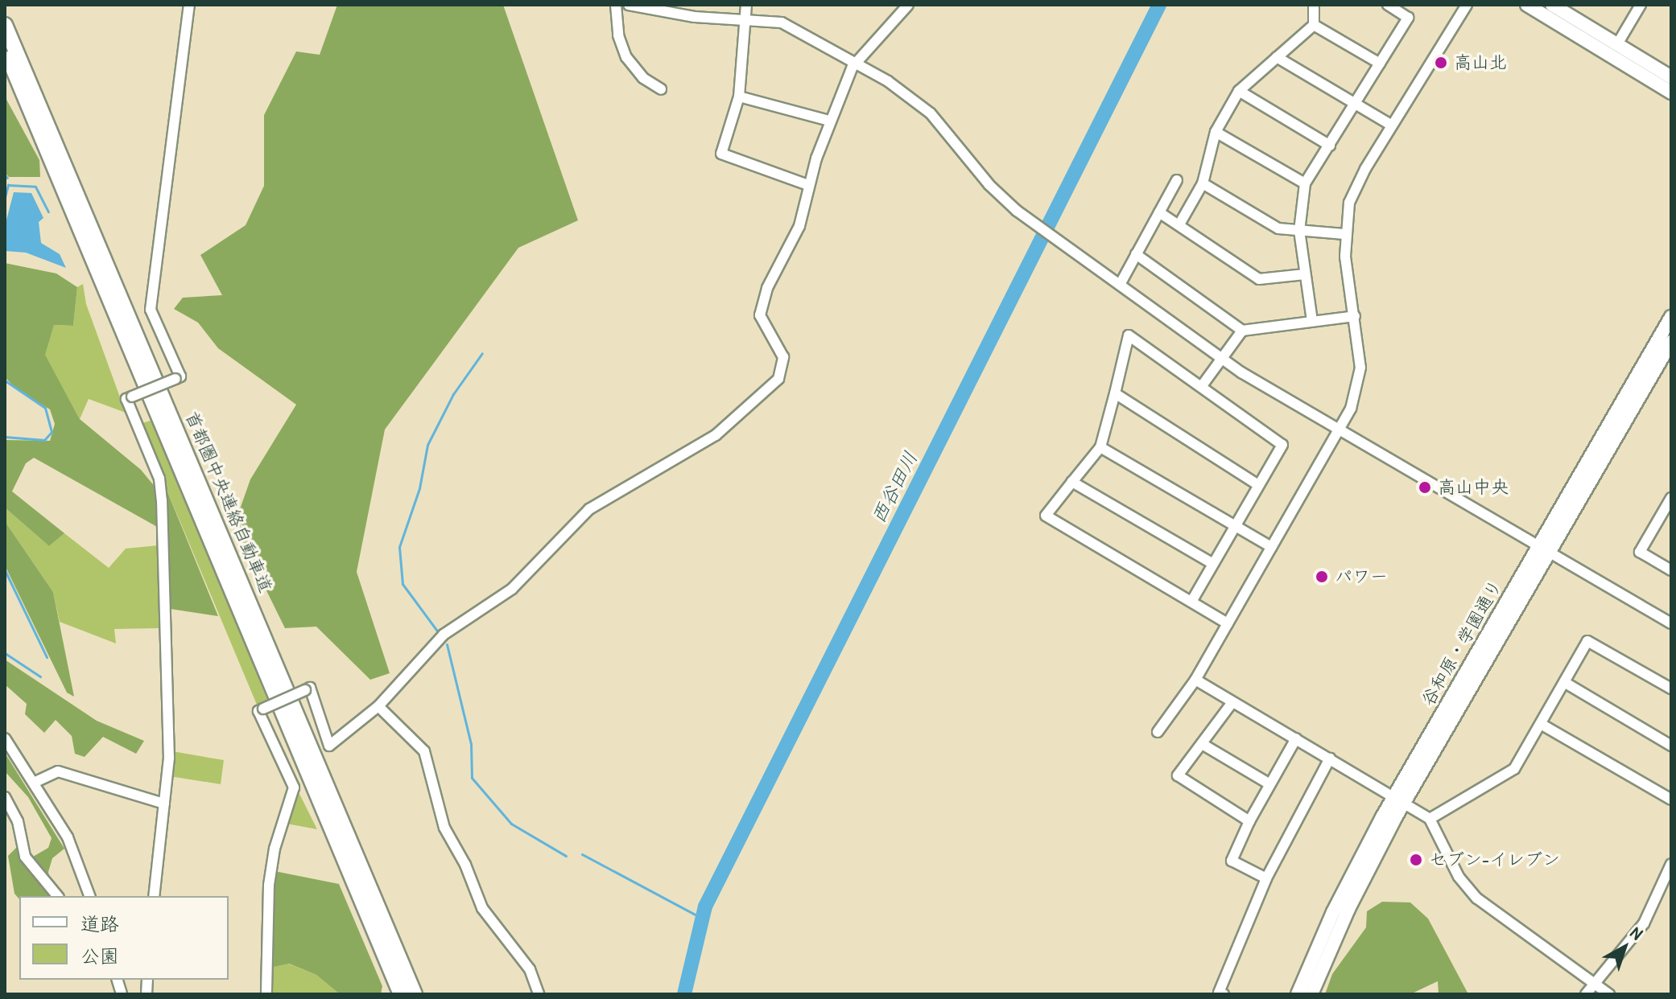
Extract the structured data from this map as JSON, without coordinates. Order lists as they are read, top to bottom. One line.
{"streets":{"highway":["首都圏中央連絡自動車道"],"main road":["谷和原・学園通り"]},"water":["西谷田川"],"places":["高山北","高山中央","パワー","セブン-イレブン"],"legend":["道路","公園"],"north":"top right"}
